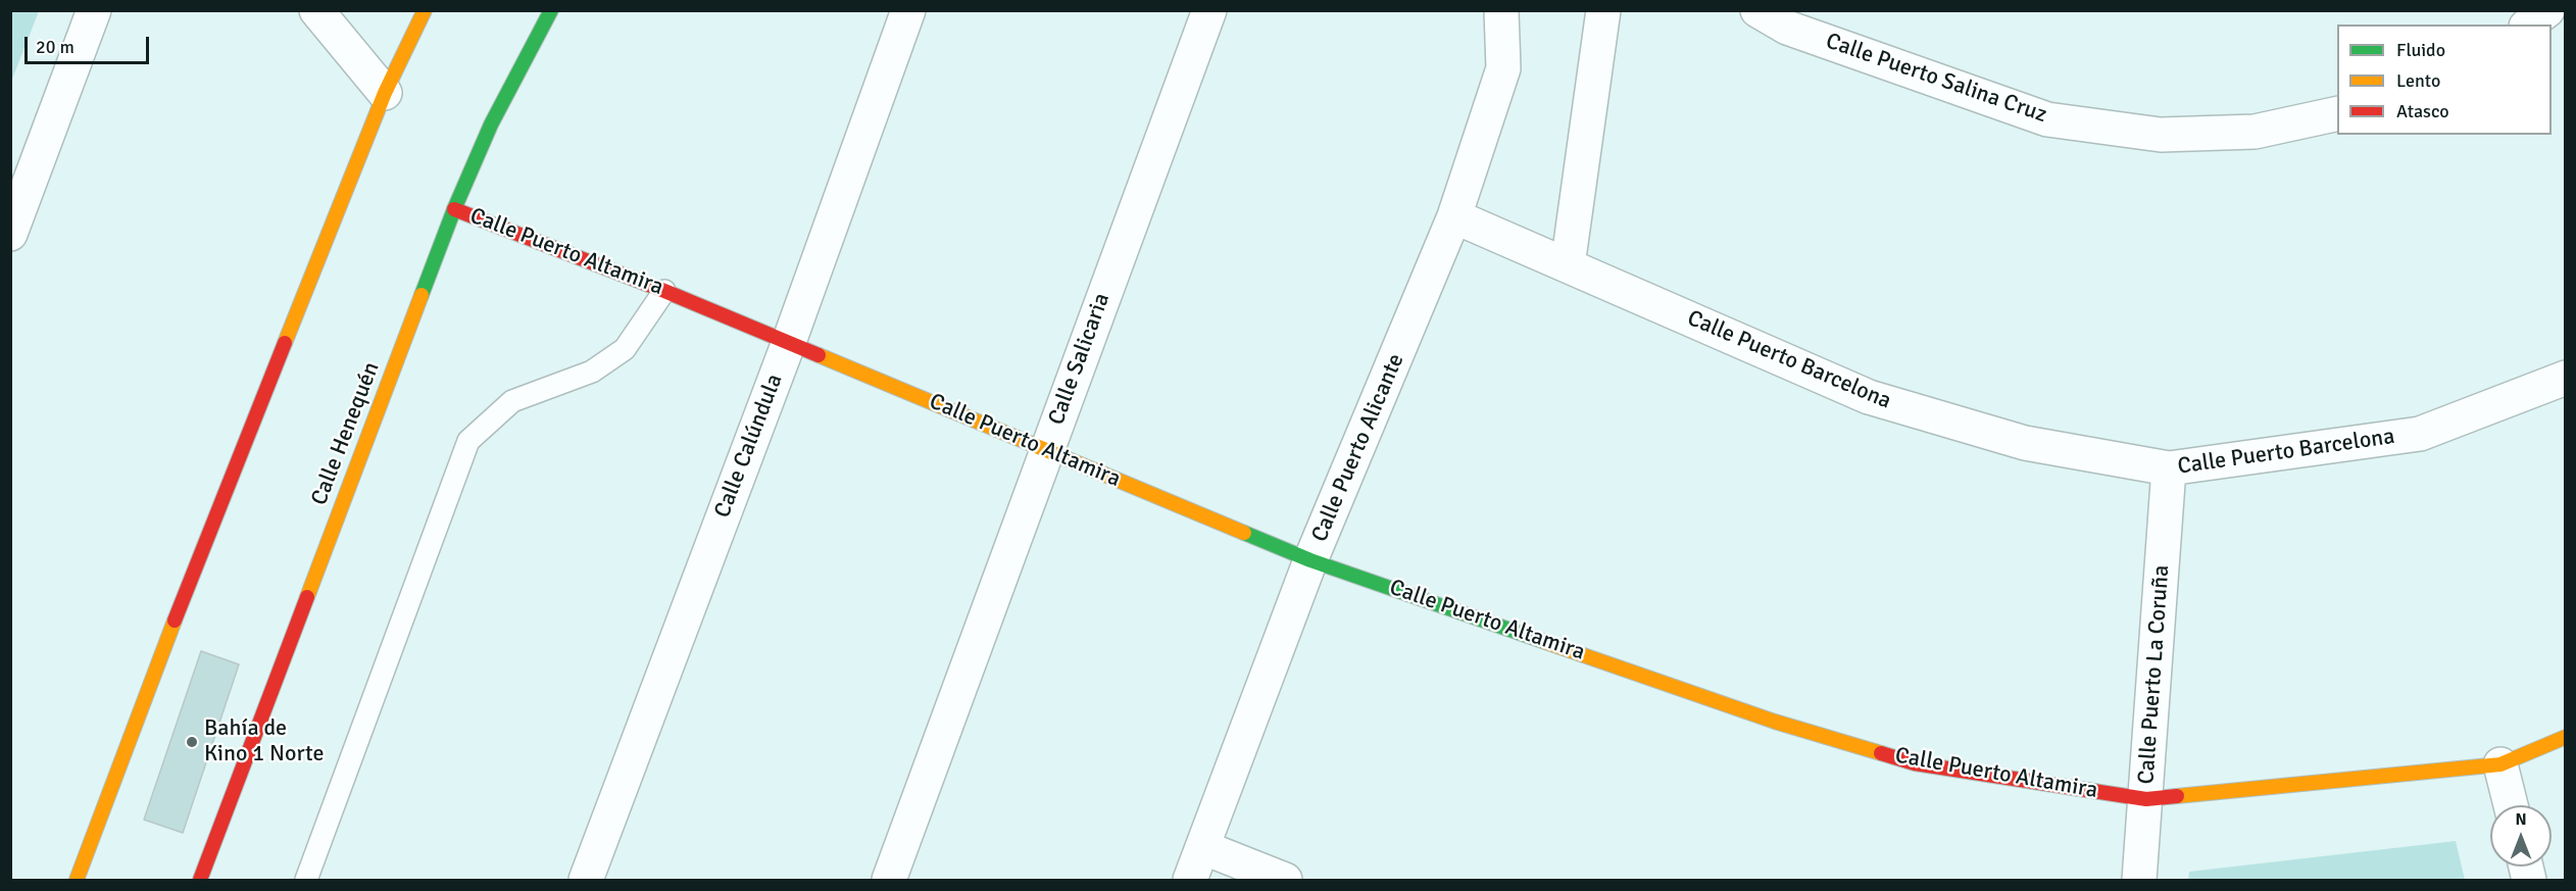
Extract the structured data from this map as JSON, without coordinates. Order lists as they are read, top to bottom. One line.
{"streets":{"street":["Calle Puerto Salina Cruz","Calle Puerto Altamira","Calle Salicaria","Calle Puerto Barcelona","Calle Henequén","Calle Calúndula","Calle Puerto Alicante","Calle Puerto La Coruña"]},"crossings":[["Calle Puerto Altamira","Calle Salicaria"],["Calle Puerto Altamira","Calle Henequén"],["Calle Puerto Altamira","Calle Calúndula"],["Calle Puerto Altamira","Calle Puerto Alicante"],["Calle Puerto Altamira","Calle Puerto La Coruña"],["Calle Puerto Barcelona","Calle Puerto Alicante"],["Calle Puerto Barcelona","Calle Puerto La Coruña"]],"places":["Bahía de Kino 1 Norte"],"legend":["Fluido","Lento","Atasco"],"scale_bar":"20 m","north":"top"}
